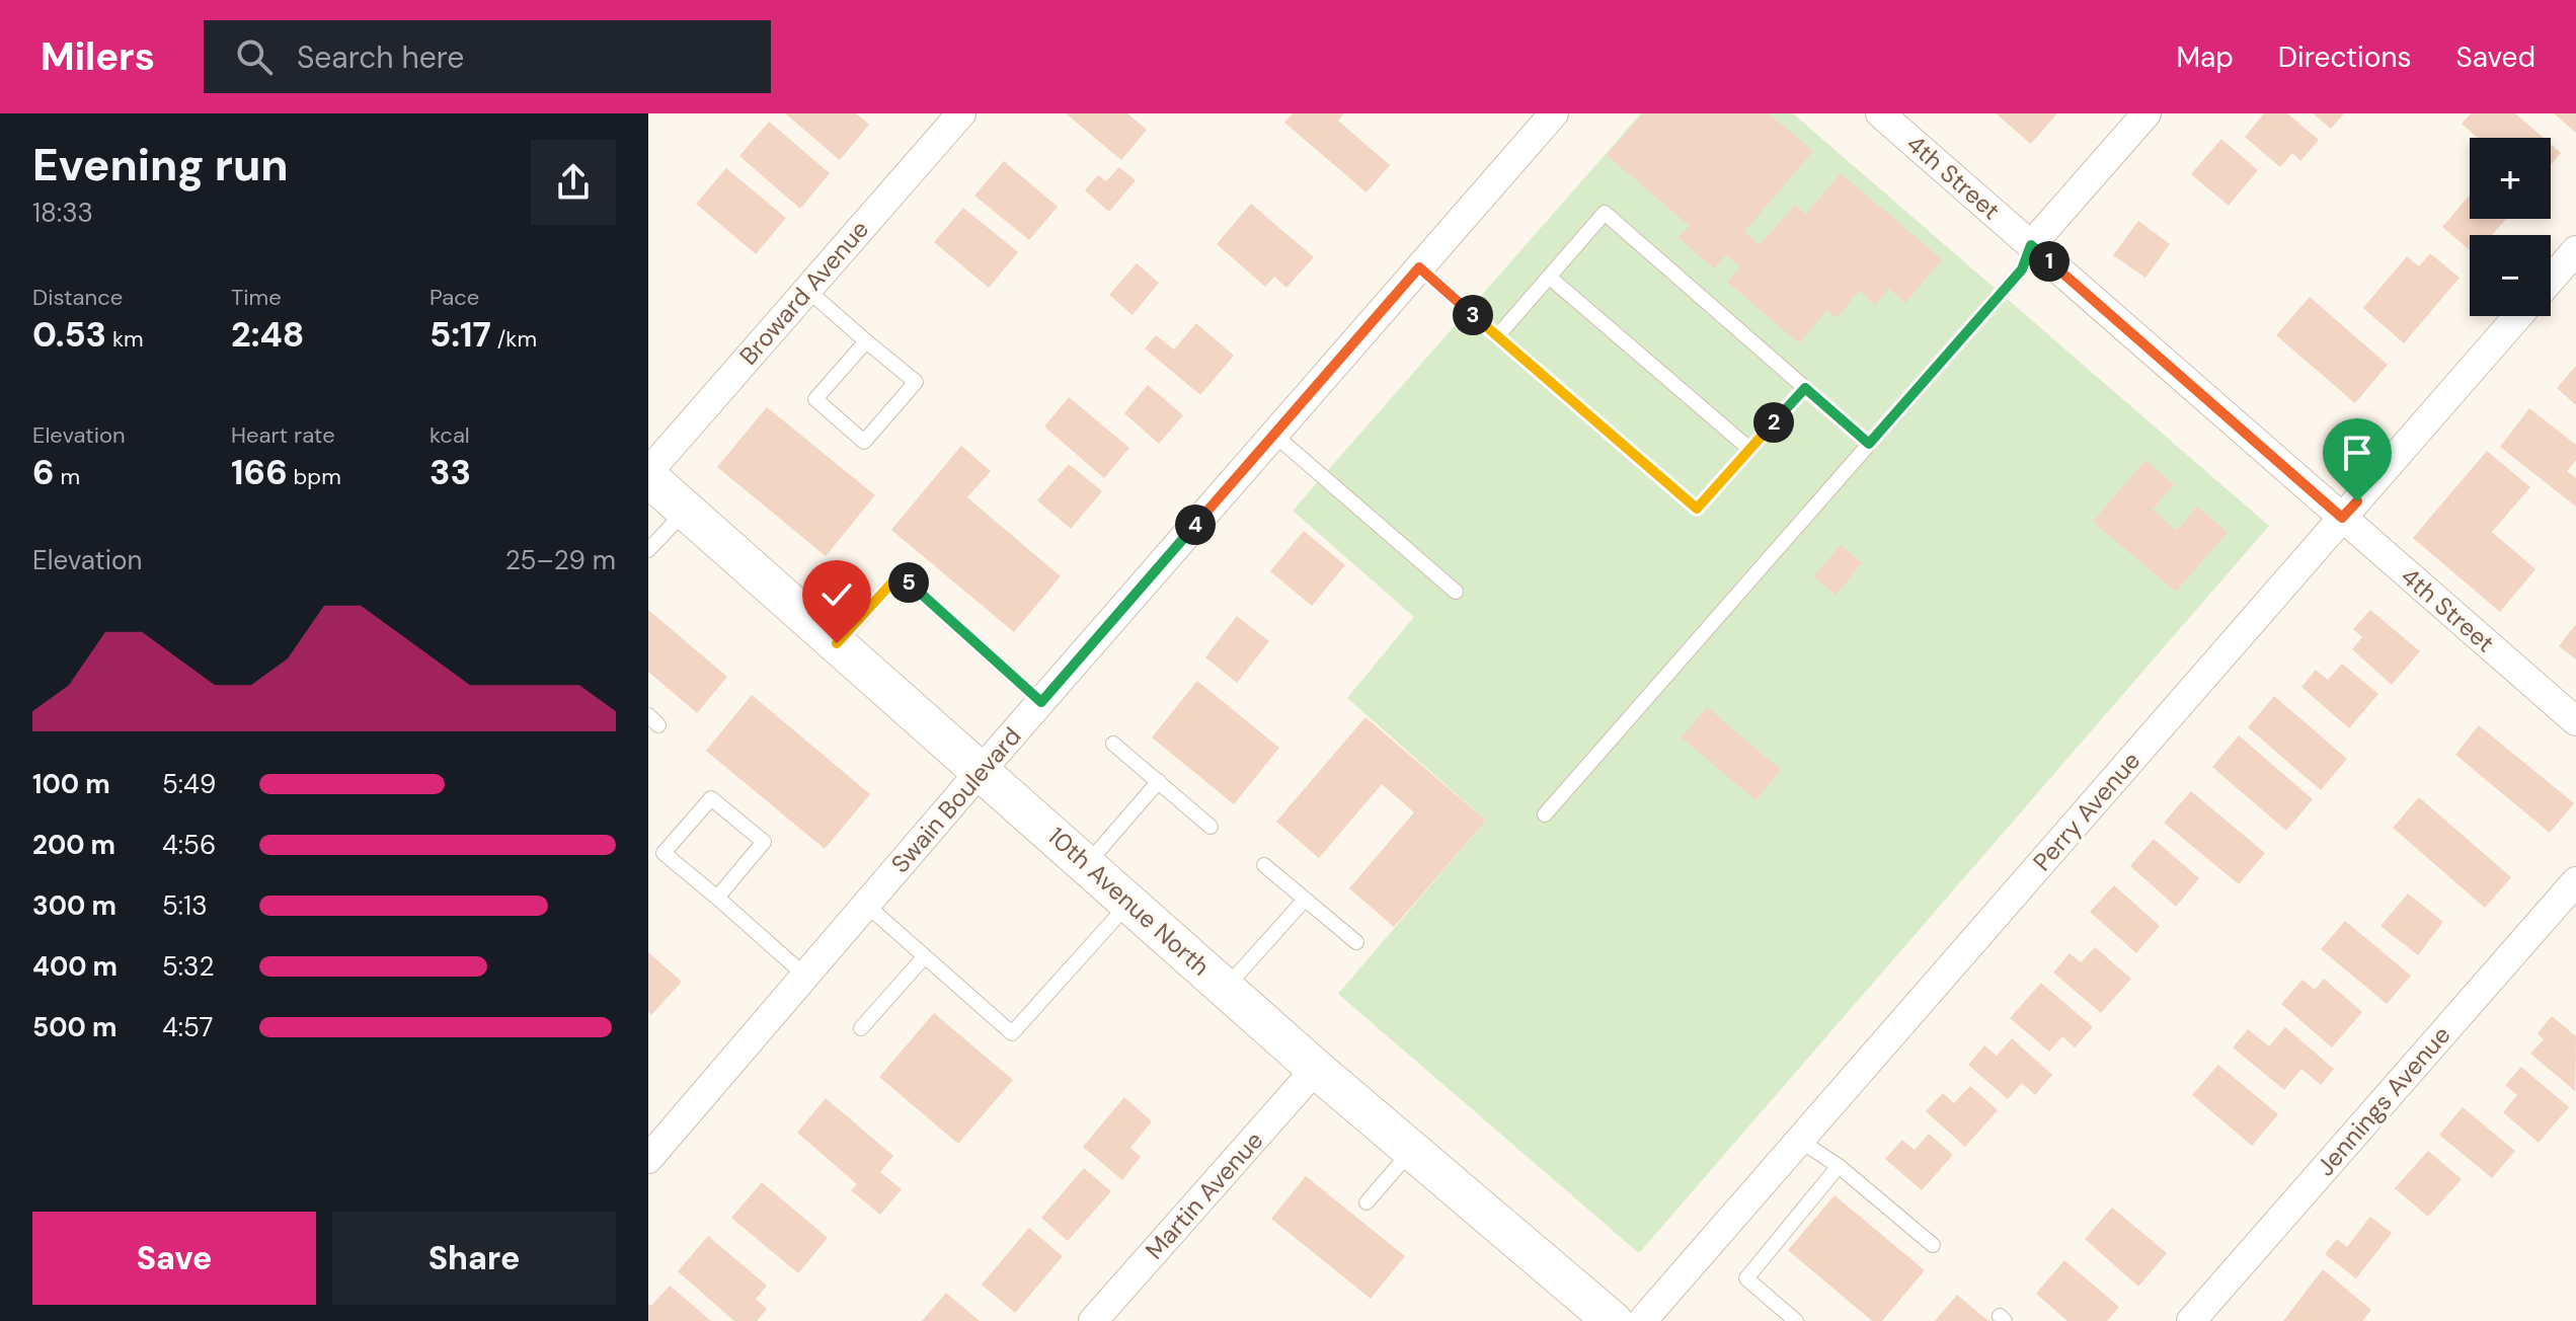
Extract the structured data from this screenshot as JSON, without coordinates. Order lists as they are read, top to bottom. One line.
{"streets":{"street":["4th Street","Broward Avenue","Swain Boulevard","Perry Avenue","10th Avenue North","Jennings Avenue","Martin Avenue"]},"crossings":[["4th Street","Perry Avenue"],["Broward Avenue","10th Avenue North"],["Swain Boulevard","10th Avenue North"],["10th Avenue North","Martin Avenue"]],"page":{"header":"Milers","search":"Search here","nav":["Map","Directions","Saved"],"heading":["Evening run","18:33"],"map_buttons":["+","−"],"pins":["1","3","2","4","5"],"stats":[["Distance","0.53 km"],["Time","2:48"],["Pace","5:17 /km"],["Elevation","6 m"],["Heart rate","166 bpm"],["kcal","33"]],"chart":["Elevation","25–29 m"],"list":[{"name":"100 m","note":"5:49"},{"name":"200 m","note":"4:56"},{"name":"300 m","note":"5:13"},{"name":"400 m","note":"5:32"},{"name":"500 m","note":"4:57"}],"buttons":["Save","Share"]}}
